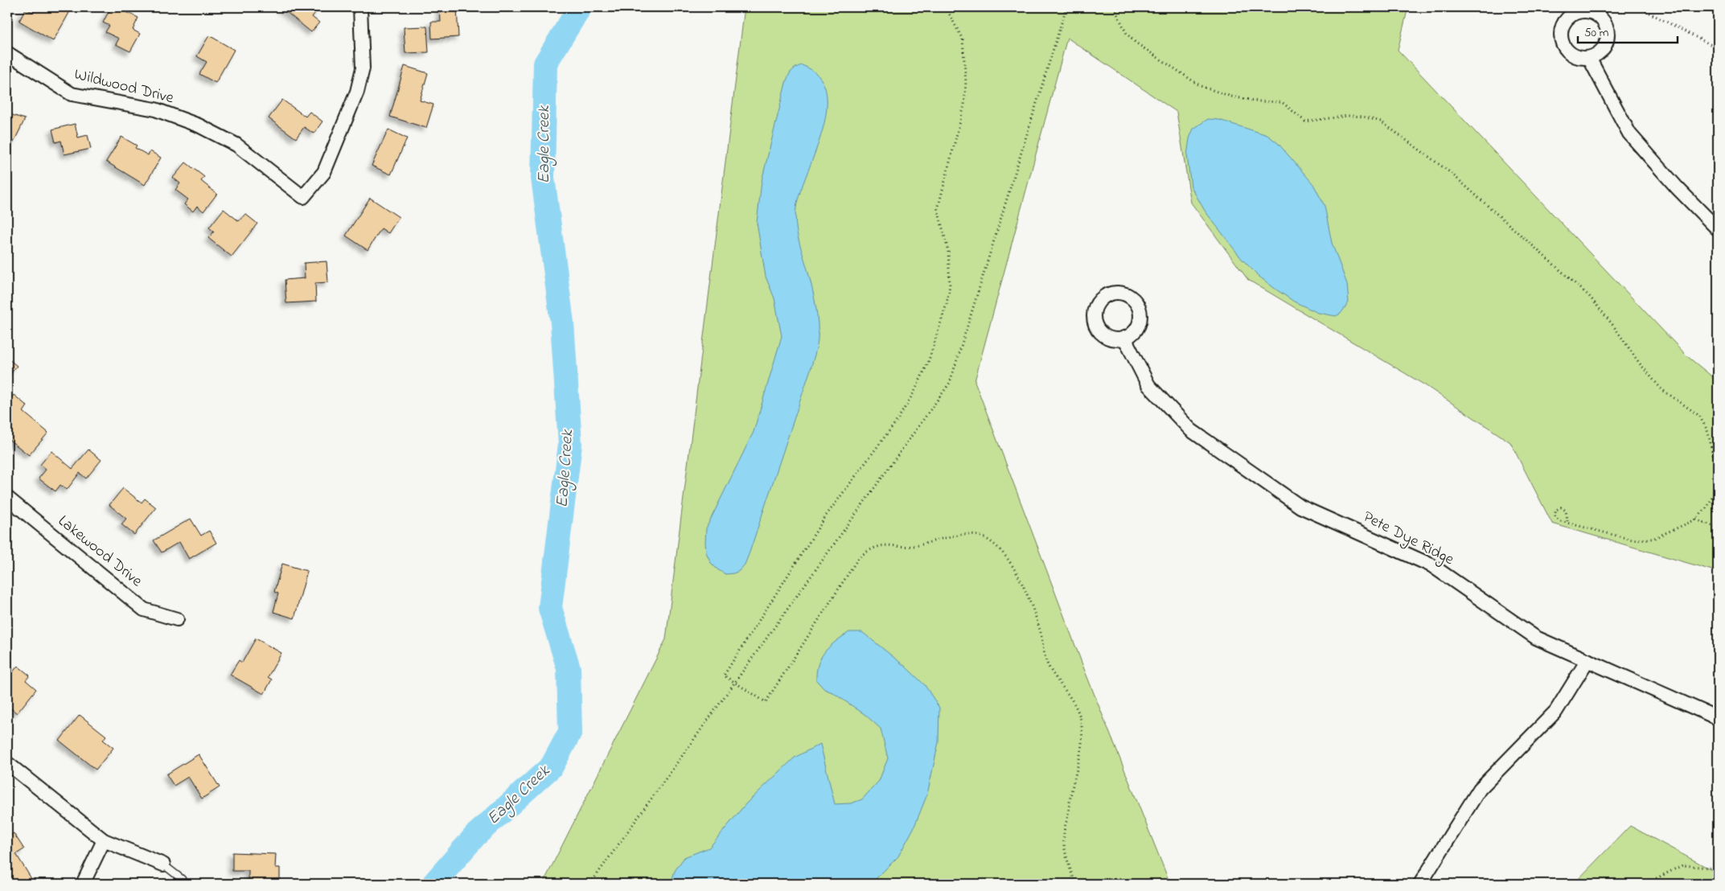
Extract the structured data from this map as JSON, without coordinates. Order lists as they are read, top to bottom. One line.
{"streets":{"street":["Wildwood Drive","Pete Dye Ridge","Lakewood Drive"]},"water":["Eagle Creek"],"scale_bar":"50 m"}
